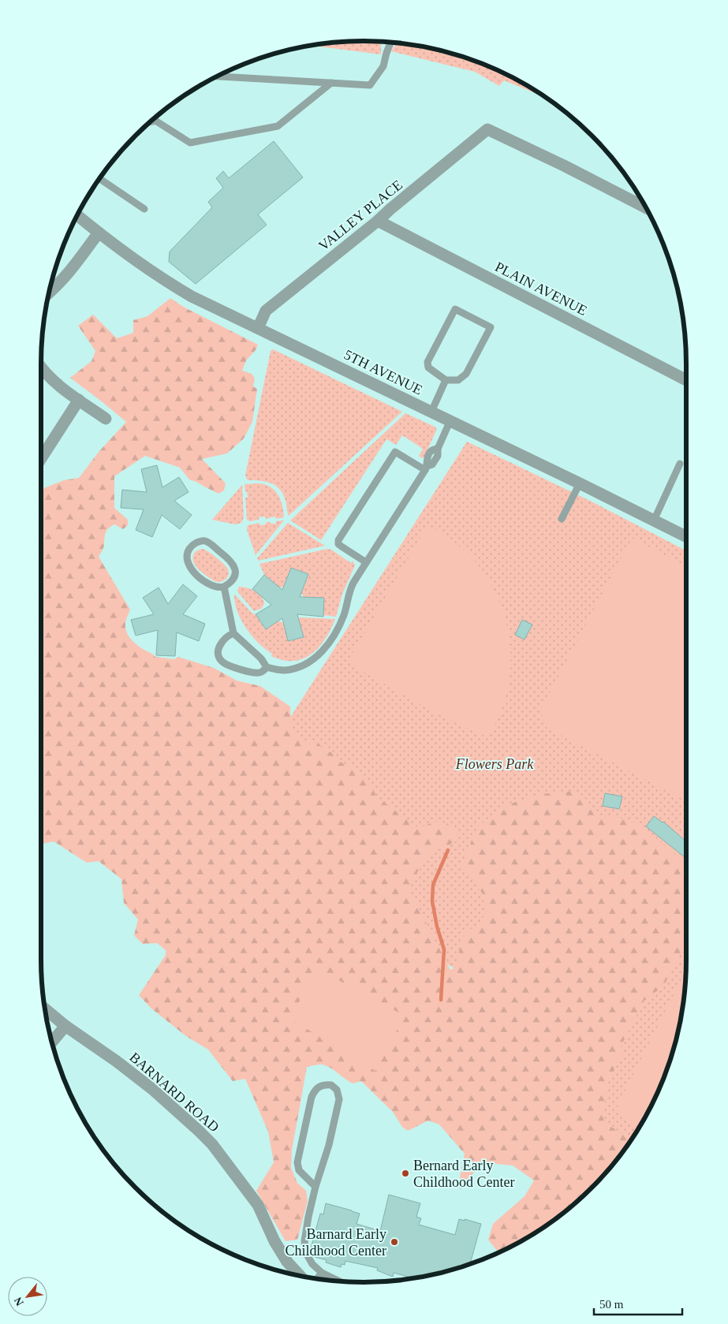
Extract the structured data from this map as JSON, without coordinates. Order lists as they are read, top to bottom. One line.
{"streets":{"street":["VALLEY PLACE","PLAIN AVENUE","5TH AVENUE","BARNARD ROAD"]},"crossings":[["VALLEY PLACE","PLAIN AVENUE"],["VALLEY PLACE","5TH AVENUE"]],"parks":["Flowers Park"],"places":["Bernard Early Childhood Center","Barnard Early Childhood Center"],"scale_bar":"50 m","north":"bottom left"}
